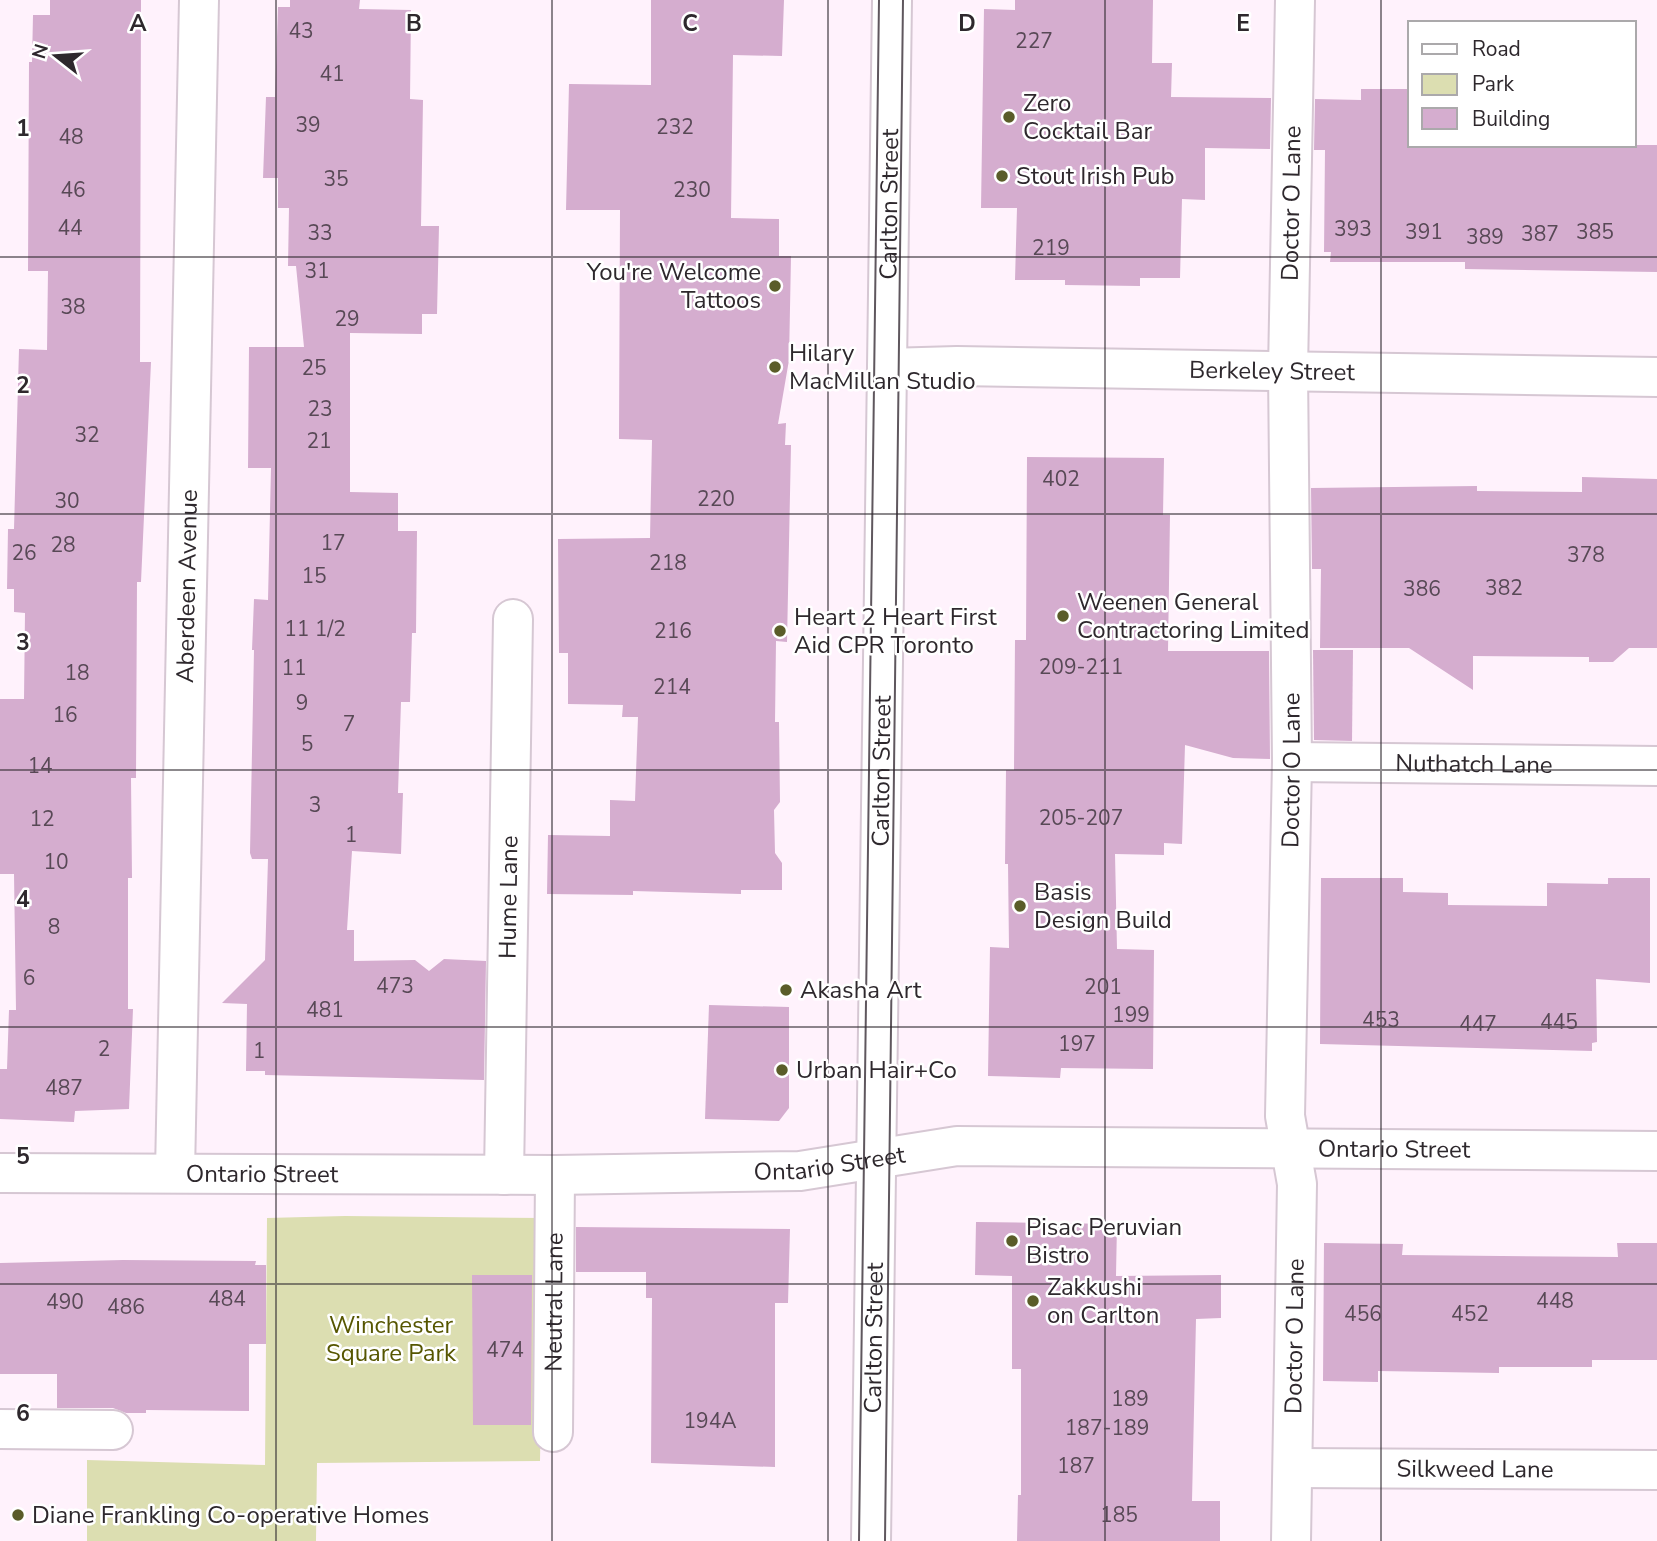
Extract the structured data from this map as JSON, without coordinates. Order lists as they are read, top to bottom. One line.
{"streets":{"street":["Carlton Street","Doctor O Lane","Berkeley Street","Aberdeen Avenue","Nuthatch Lane","Hume Lane","Ontario Street","Neutral Lane","Silkweed Lane"]},"crossings":[["Carlton Street","Berkeley Street"],["Carlton Street","Ontario Street"],["Doctor O Lane","Berkeley Street"],["Doctor O Lane","Nuthatch Lane"],["Doctor O Lane","Ontario Street"],["Doctor O Lane","Silkweed Lane"],["Aberdeen Avenue","Ontario Street"],["Hume Lane","Ontario Street"],["Ontario Street","Neutral Lane"]],"parks":["Winchester Square Park"],"places":["Zero Cocktail Bar","Stout Irish Pub","You're Welcome Tattoos","Hilary MacMillan Studio","Weenen General Contractoring Limited","Heart 2 Heart First Aid CPR Toronto","Basis Design Build","Akasha Art","Urban Hair+Co","Pisac Peruvian Bistro","Zakkushi on Carlton","Diane Frankling Co-operative Homes"],"house_numbers":["43","227","41","39","232","48","35","46","230","44","393","391","385","33","387","389","219","31","38","29","25","23","32","21","402","220","30","17","28","26","378","218","15","382","386","11 1/2","216","209-211","11","18","214","9","16","7","5","14","3","205-207","12","1","10","8","6","473","201","481","199","453","445","447","197","2","1","487","484","448","490","486","456","452","474","189","194A","187-189","187","185"],"legend":["Road","Park","Building"],"north":"left","grid":{"columns":["A","B","C","D","E"],"rows":["1","2","3","4","5","6"]}}
